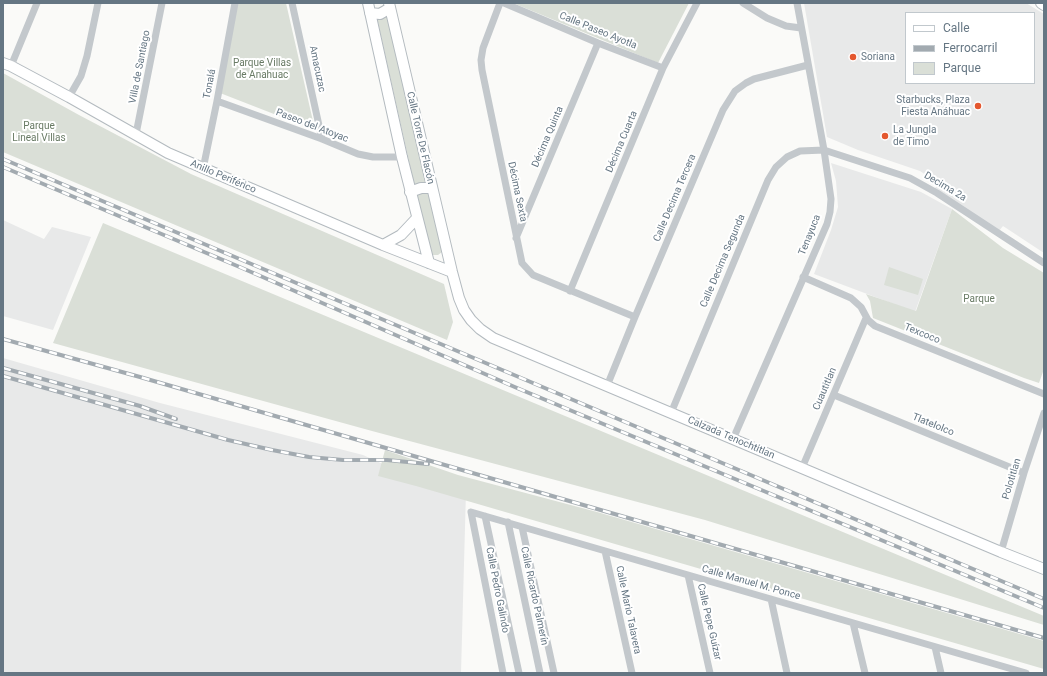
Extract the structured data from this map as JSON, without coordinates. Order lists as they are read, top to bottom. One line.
{"streets":{"street":["Calle Paseo Ayotla","Villa de Santiago","Amacuzac","Tonalá","Paseo del Atoyac","Décima Quinta","Calle Torre De Flacón","Décima Cuarta","Anillo Periférico","Decima 2a","Décima Sexta","Calle Decima Tercera","Tenayuca","Calle Decima Segunda","Texcoco","Cuautitlan","Tlatelolco","Calzada Tenochtitlan","Polotitlan","Calle Manuel M. Ponce","Calle Pedro Galindo","Calle Ricardo Palmerín","Calle Mario Talavera","Calle Pepe Guízar"]},"crossings":[["Calle Paseo Ayotla","Décima Quinta"],["Calle Paseo Ayotla","Décima Cuarta"],["Villa de Santiago","Anillo Periférico"],["Amacuzac","Paseo del Atoyac"],["Tonalá","Paseo del Atoyac"],["Tonalá","Anillo Periférico"],["Décima Quinta","Décima Sexta"],["Calle Torre De Flacón","Anillo Periférico"],["Calle Torre De Flacón","Calzada Tenochtitlan"],["Décima Cuarta","Décima Sexta"],["Anillo Periférico","Calzada Tenochtitlan"],["Decima 2a","Tenayuca"],["Decima 2a","Calle Decima Segunda"],["Décima Sexta","Calle Decima Tercera"],["Calle Decima Tercera","Tenayuca"],["Calle Decima Tercera","Calzada Tenochtitlan"],["Tenayuca","Calle Decima Segunda"],["Tenayuca","Texcoco"],["Tenayuca","Calzada Tenochtitlan"],["Calle Decima Segunda","Calzada Tenochtitlan"],["Texcoco","Cuautitlan"],["Cuautitlan","Tlatelolco"],["Cuautitlan","Calzada Tenochtitlan"],["Tlatelolco","Polotitlan"],["Calzada Tenochtitlan","Polotitlan"],["Calle Manuel M. Ponce","Calle Pedro Galindo"],["Calle Manuel M. Ponce","Calle Ricardo Palmerín"],["Calle Manuel M. Ponce","Calle Mario Talavera"],["Calle Manuel M. Ponce","Calle Pepe Guízar"]],"parks":["Parque Villas de Anahuac","Parque Lineal Villas","Parque"],"places":["Soriana","Starbucks, Plaza Fiesta Anáhuac","La Jungla de Timo"],"legend":["Calle","Ferrocarril","Parque"]}
